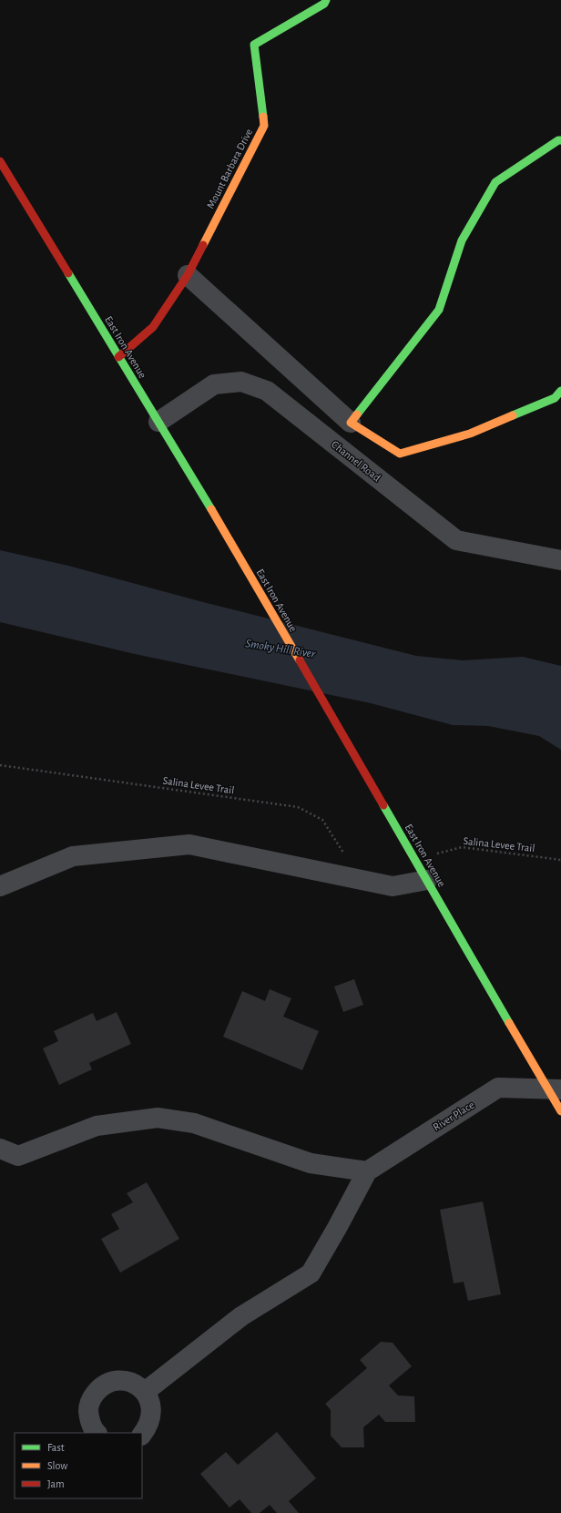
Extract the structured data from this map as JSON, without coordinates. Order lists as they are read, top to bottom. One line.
{"streets":{"street":["Mount Barbara Drive","East Iron Avenue","Channel Road","River Place"],"path":["Salina Levee Trail"]},"crossings":[["Mount Barbara Drive","East Iron Avenue"],["East Iron Avenue","Channel Road"],["East Iron Avenue","Salina Levee Trail"],["East Iron Avenue","River Place"]],"water":["Smoky Hill River"],"legend":["Fast","Slow","Jam"]}
